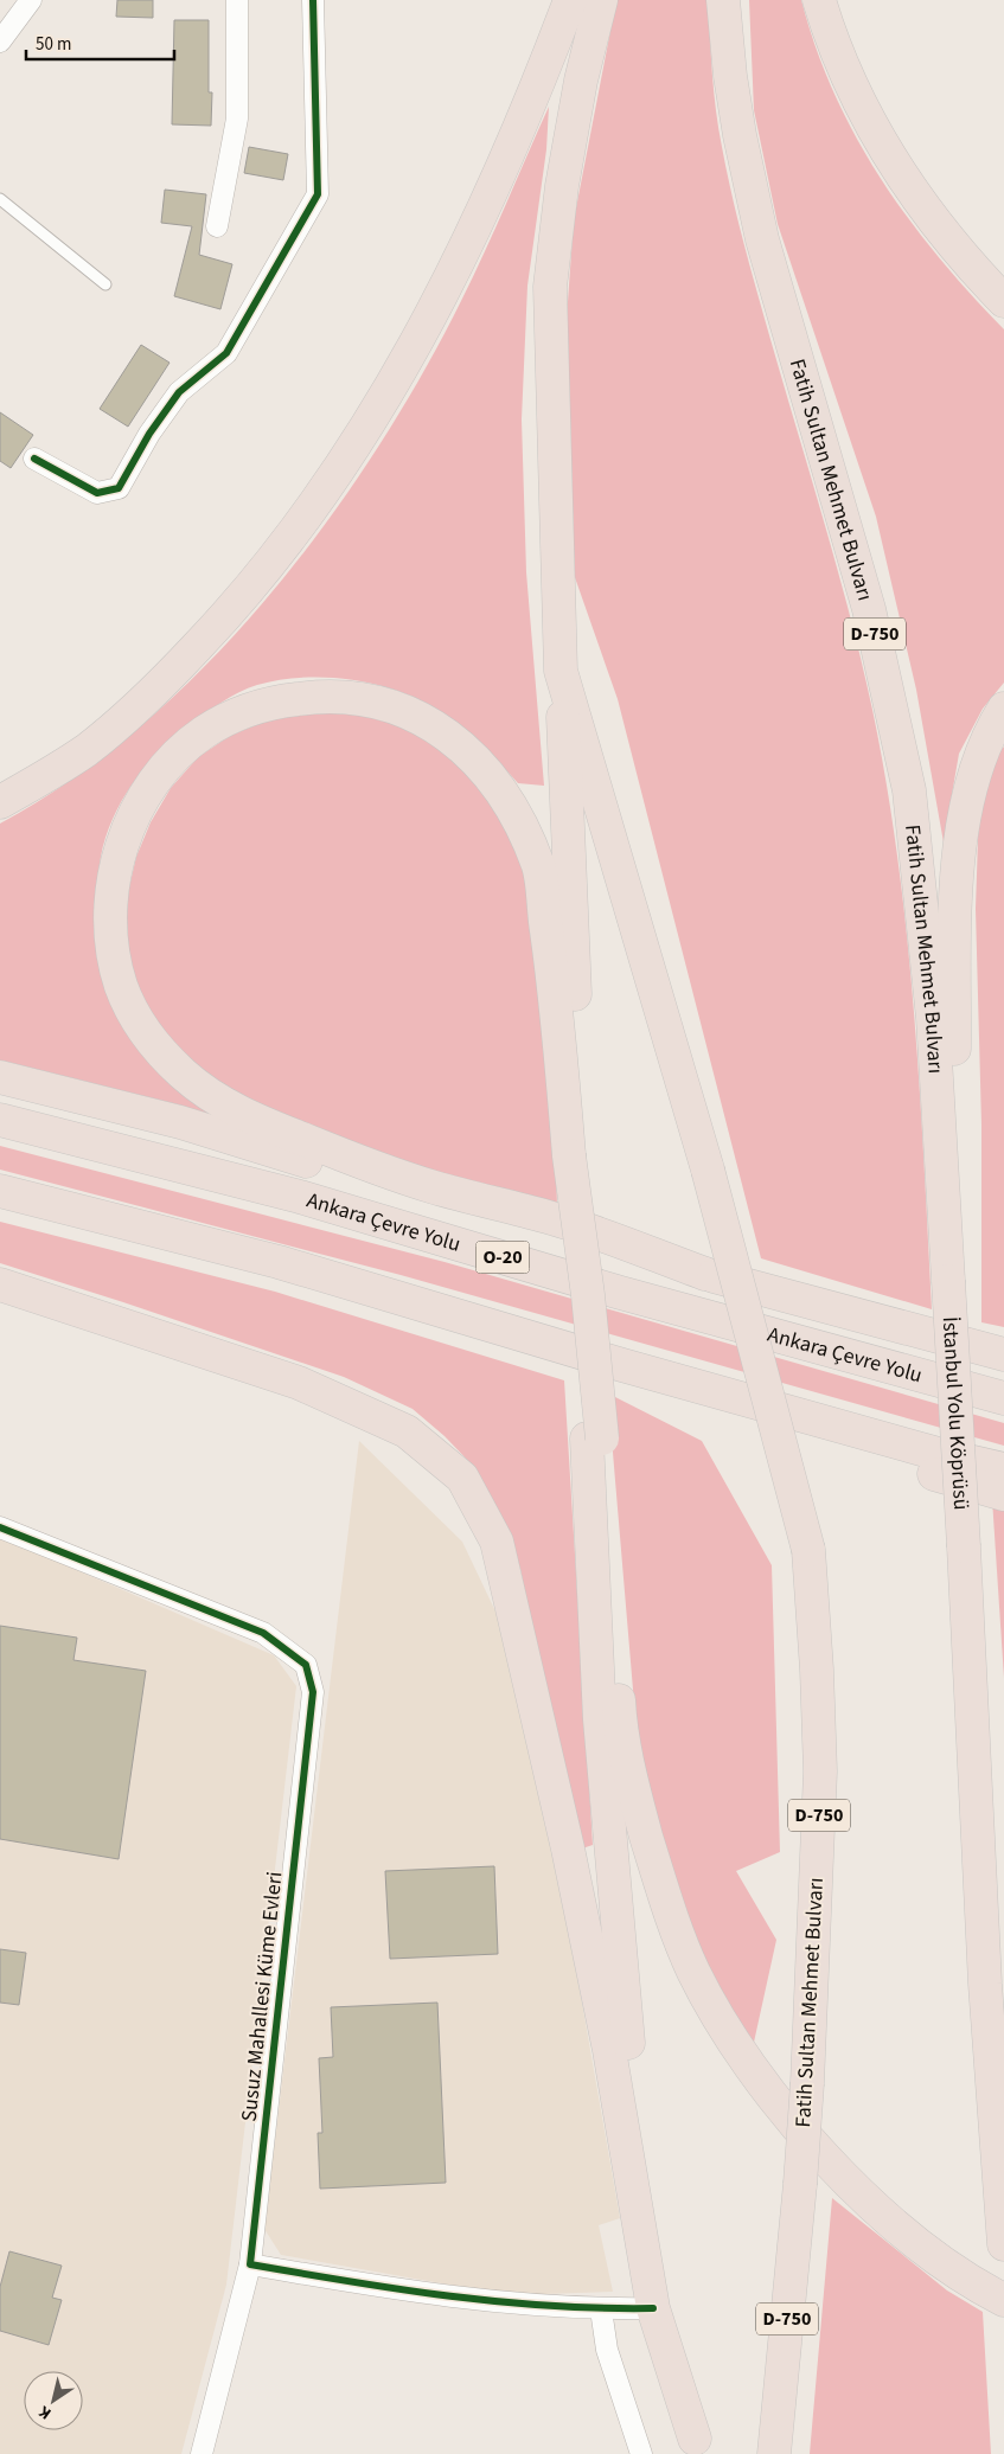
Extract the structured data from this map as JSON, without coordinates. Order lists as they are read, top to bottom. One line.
{"streets":{"highway":["Fatih Sultan Mehmet Bulvarı","D-750","Ankara Çevre Yolu","O-20","İstanbul Yolu Köprüsü"],"street":["Susuz Mahallesi Küme Evleri"]},"crossings":[["Fatih Sultan Mehmet Bulvarı","D-750"],["Fatih Sultan Mehmet Bulvarı","İstanbul Yolu Köprüsü"],["D-750","İstanbul Yolu Köprüsü"]],"scale_bar":"50 m","north":"bottom left"}
